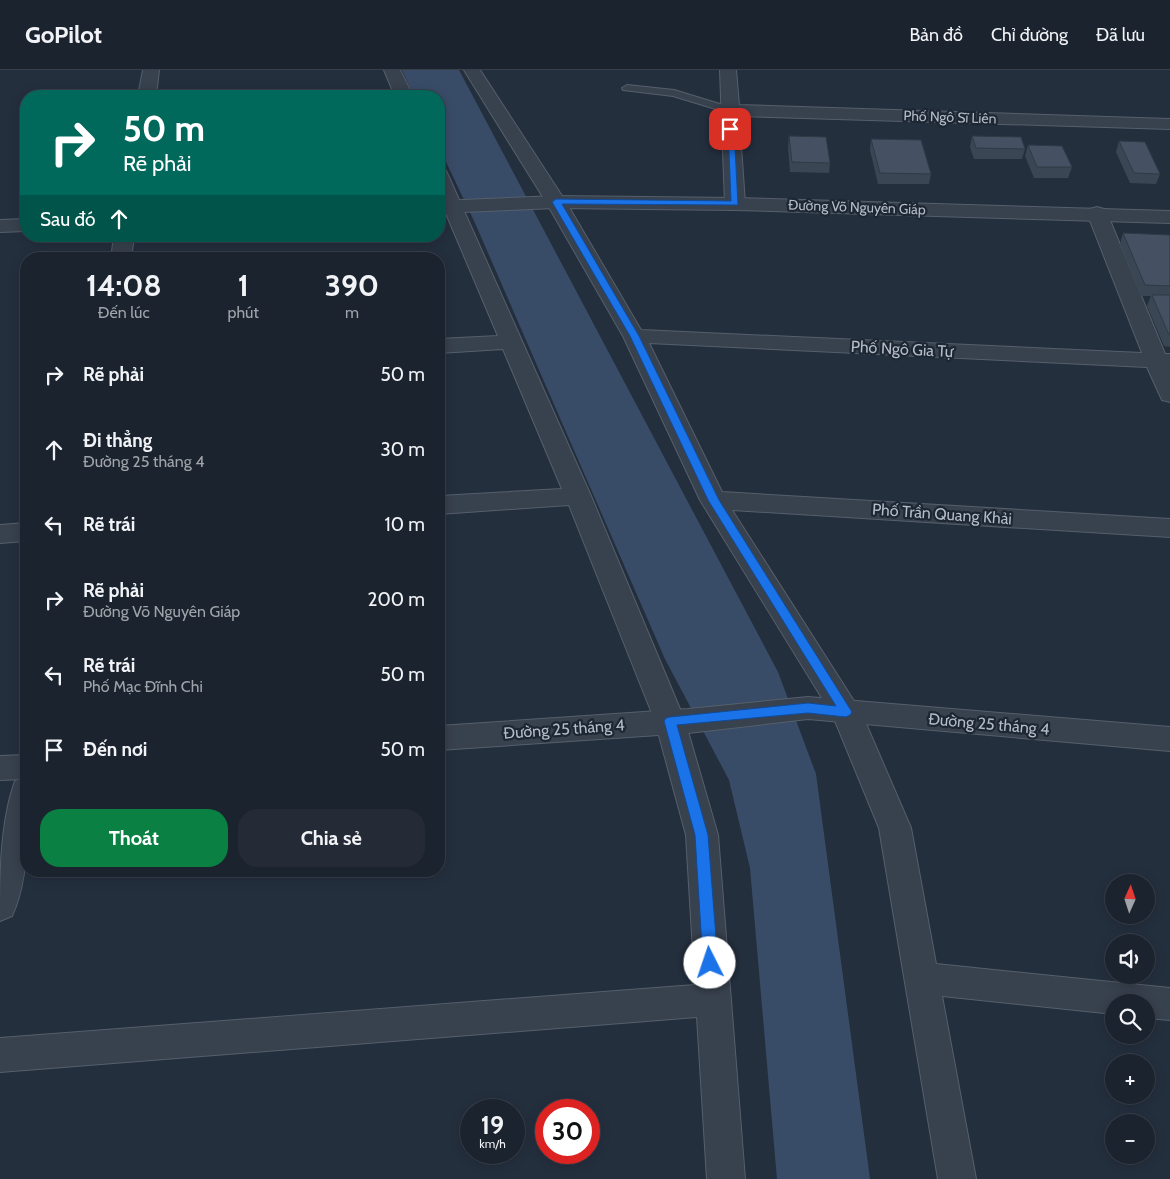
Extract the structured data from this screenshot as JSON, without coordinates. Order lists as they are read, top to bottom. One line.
{"streets":{"street":["Phố Ngô Sĩ Liên","Đường Võ Nguyên Giáp","Phố Ngô Gia Tự","Phố Trần Quang Khải","Đường 25 tháng 4"]},"north":"top","page":{"header":"GoPilot","nav":["Bản đồ","Chỉ đường","Đã lưu"],"turn":["50 m","Rẽ phải"],"then":"Sau đó","eta":["14:08","Đến lúc","1","phút","390","m"],"list":[{"name":"Rẽ phải","value":"50 m"},{"name":"Đi thẳng","note":"Đường 25 tháng 4","value":"30 m"},{"name":"Rẽ trái","value":"10 m"},{"name":"Rẽ phải","note":"Đường Võ Nguyên Giáp","value":"200 m"},{"name":"Rẽ trái","note":"Phố Mạc Đĩnh Chi","value":"50 m"},{"name":"Đến nơi","value":"50 m"}],"buttons":["Thoát","Chia sẻ"],"map_buttons":["+","−"],"speed":"19 km/h","limit":"30"}}
